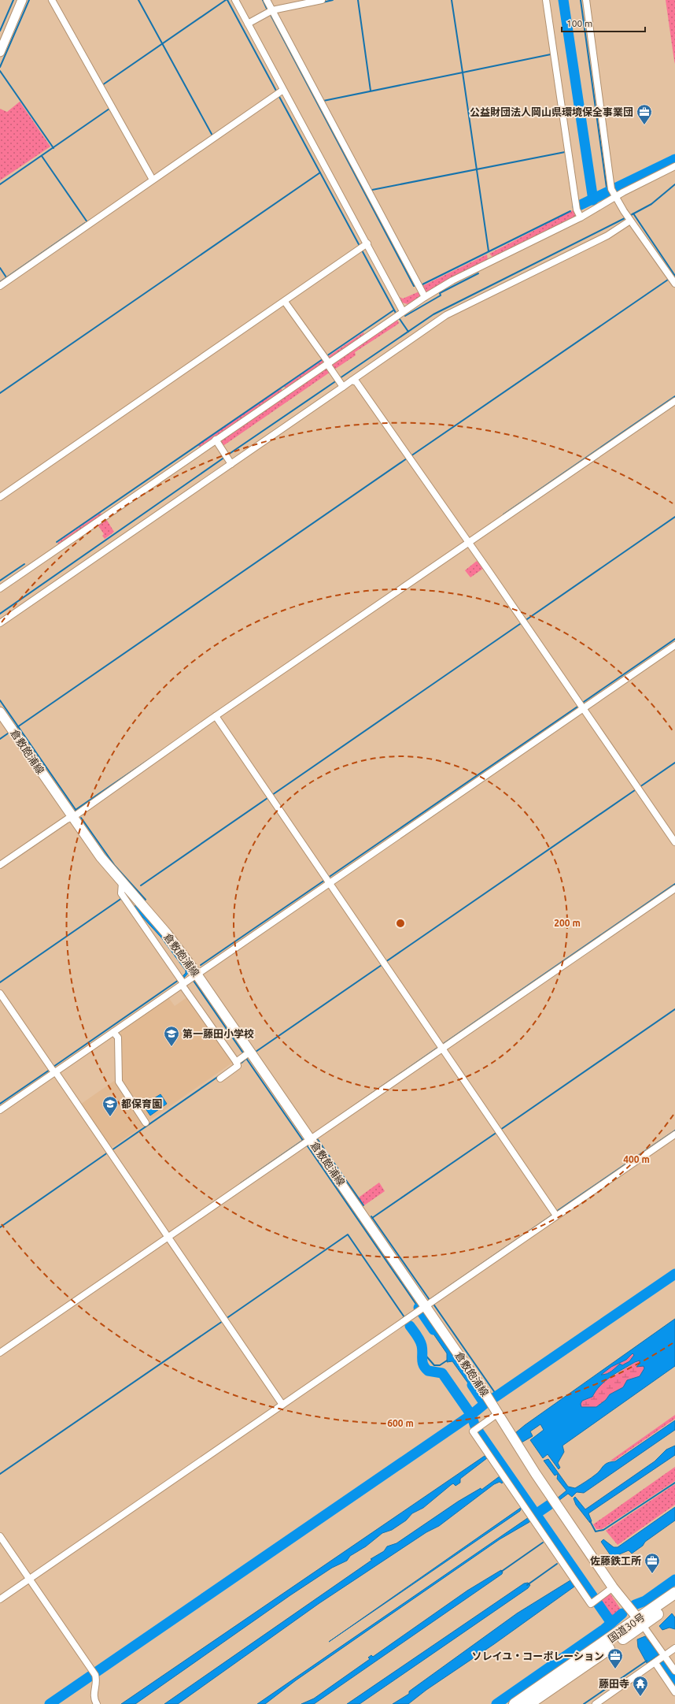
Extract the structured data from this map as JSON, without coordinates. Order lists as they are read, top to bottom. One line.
{"streets":{"highway":["国道30号"],"main road":["倉敷飽浦線"]},"crossings":[["倉敷飽浦線","国道30号"]],"places":{"office":["公益財団法人岡山県環境保全事業団","佐藤鉄工所","ソレイユ・コーポレーション"],"school or university":["第一藤田小学校","都保育園"],"temple":["藤田寺"]},"scale_bar":"100 m","rings":["200 m","400 m","600 m"]}
